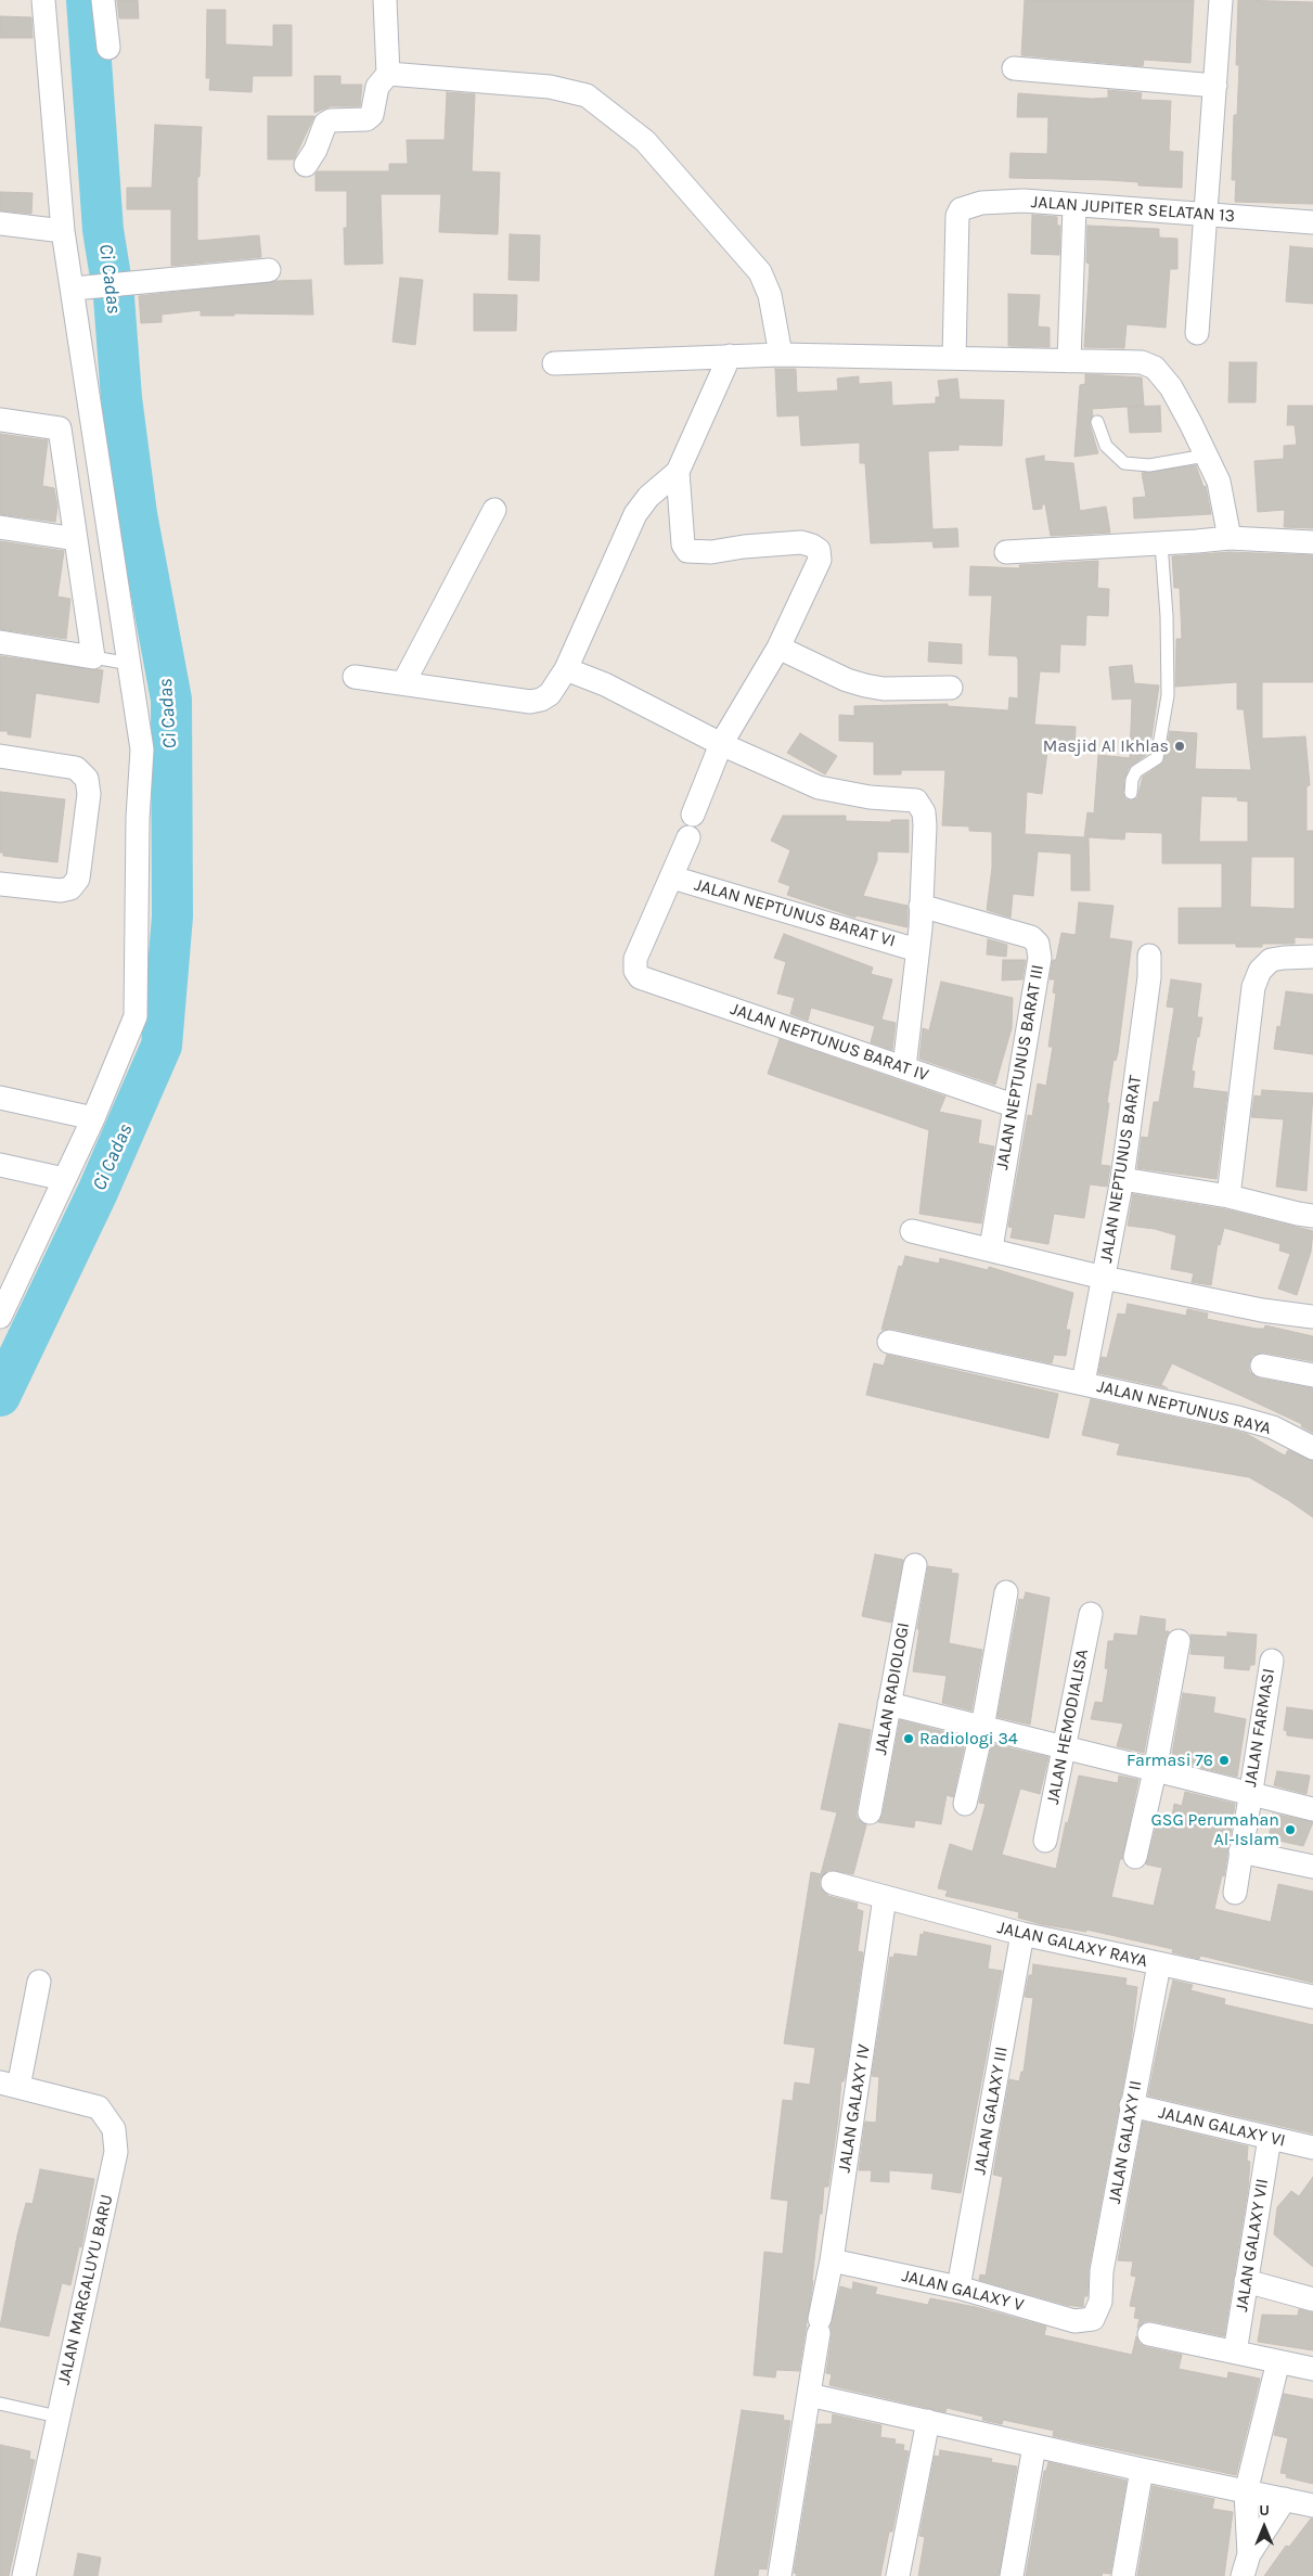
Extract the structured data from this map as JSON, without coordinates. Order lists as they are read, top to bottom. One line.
{"streets":{"street":["JALAN JUPITER SELATAN 13","JALAN NEPTUNUS BARAT VI","JALAN NEPTUNUS BARAT IV","JALAN NEPTUNUS BARAT III","JALAN NEPTUNUS BARAT","JALAN NEPTUNUS RAYA","JALAN RADIOLOGI","JALAN HEMODIALISA","JALAN FARMASI","JALAN GALAXY RAYA","JALAN GALAXY IV","JALAN GALAXY III","JALAN GALAXY VI","JALAN GALAXY II","JALAN GALAXY VII","JALAN MARGALUYU BARU","JALAN GALAXY V"]},"crossings":[["JALAN NEPTUNUS BARAT VI","JALAN NEPTUNUS BARAT IV"],["JALAN NEPTUNUS BARAT IV","JALAN NEPTUNUS BARAT III"],["JALAN NEPTUNUS BARAT","JALAN NEPTUNUS RAYA"],["JALAN GALAXY RAYA","JALAN GALAXY IV"],["JALAN GALAXY RAYA","JALAN GALAXY III"],["JALAN GALAXY RAYA","JALAN GALAXY II"],["JALAN GALAXY IV","JALAN GALAXY V"],["JALAN GALAXY III","JALAN GALAXY V"],["JALAN GALAXY VI","JALAN GALAXY II"],["JALAN GALAXY VI","JALAN GALAXY VII"],["JALAN GALAXY II","JALAN GALAXY V"]],"water":["Ci Cadas"],"places":["Masjid Al Ikhlas","Radiologi 34","Farmasi 76","GSG Perumahan Al-Islam"],"north":"top"}
